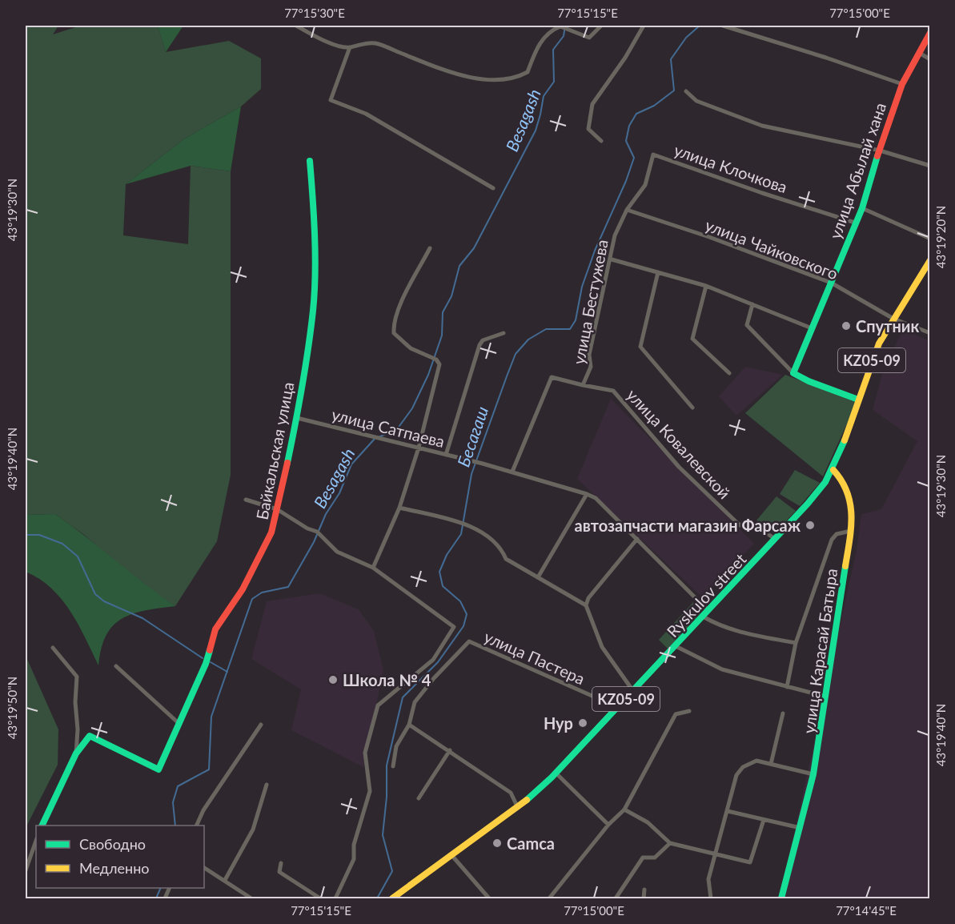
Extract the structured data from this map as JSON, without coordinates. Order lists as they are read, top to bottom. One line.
{"streets":{"main road":["улица Абылай хана","KZ05-09","Байкальская улица","Ryskulov street","улица Карасай Батыра"],"street":["улица Клочкова","улица Чайковского","улица Бестужева","улица Сатпаева","улица Ковалевской","улица Пастера"]},"crossings":[["улица Клочкова","улица Абылай хана"],["улица Клочкова","улица Бестужева"],["улица Абылай хана","улица Чайковского"],["улица Чайковского","улица Бестужева"],["улица Чайковского","Ryskulov street"],["улица Бестужева","улица Сатпаева"],["улица Бестужева","улица Ковалевской"],["улица Сатпаева","Байкальская улица"],["улица Сатпаева","Ryskulov street"],["улица Ковалевской","Ryskulov street"],["Ryskulov street","улица Карасай Батыра"],["Ryskulov street","улица Пастера"]],"water":["Besagash","Бесагаш"],"places":["Спутник","автозапчасти магазин Фарсаж","Школа № 4","Hyp","Camca"],"legend":["Свободно","Медленно"],"coordinates":["77°15'30\"E","77°15'15\"E","77°15'00\"E","43°19'30\"N","43°19'20\"N","43°19'40\"N","43°19'50\"N","77°14'45\"E"]}
